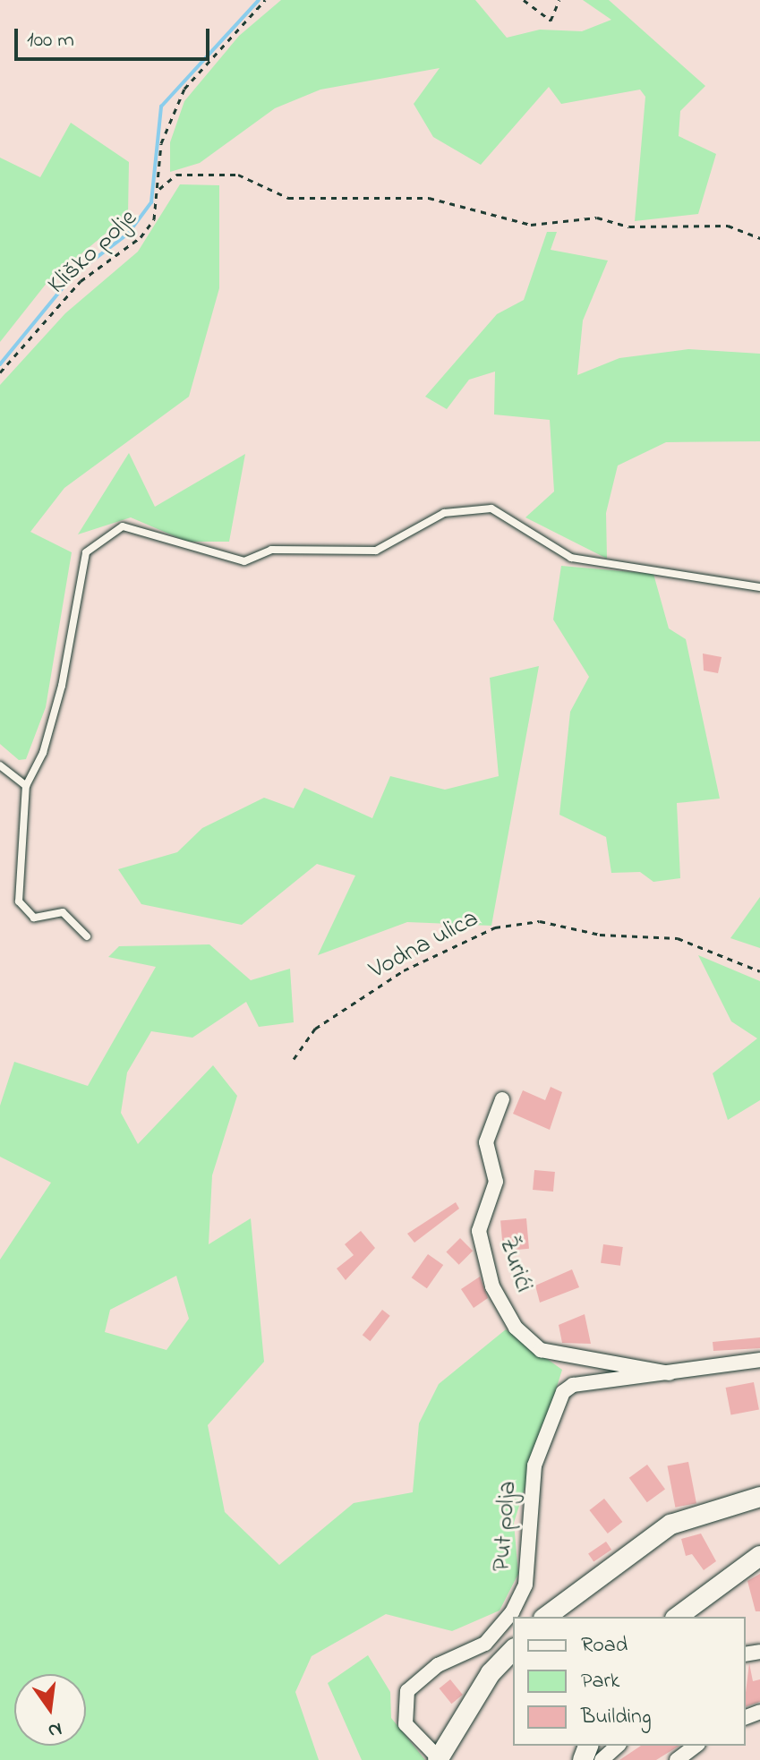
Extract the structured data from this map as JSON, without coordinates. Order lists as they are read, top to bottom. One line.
{"streets":{"street":["Žurići","Put polja"],"path":["Kliško polje","Vodna ulica"]},"crossings":[["Žurići","Put polja"]],"legend":["Road","Park","Building"],"scale_bar":"100 m","north":"bottom"}
